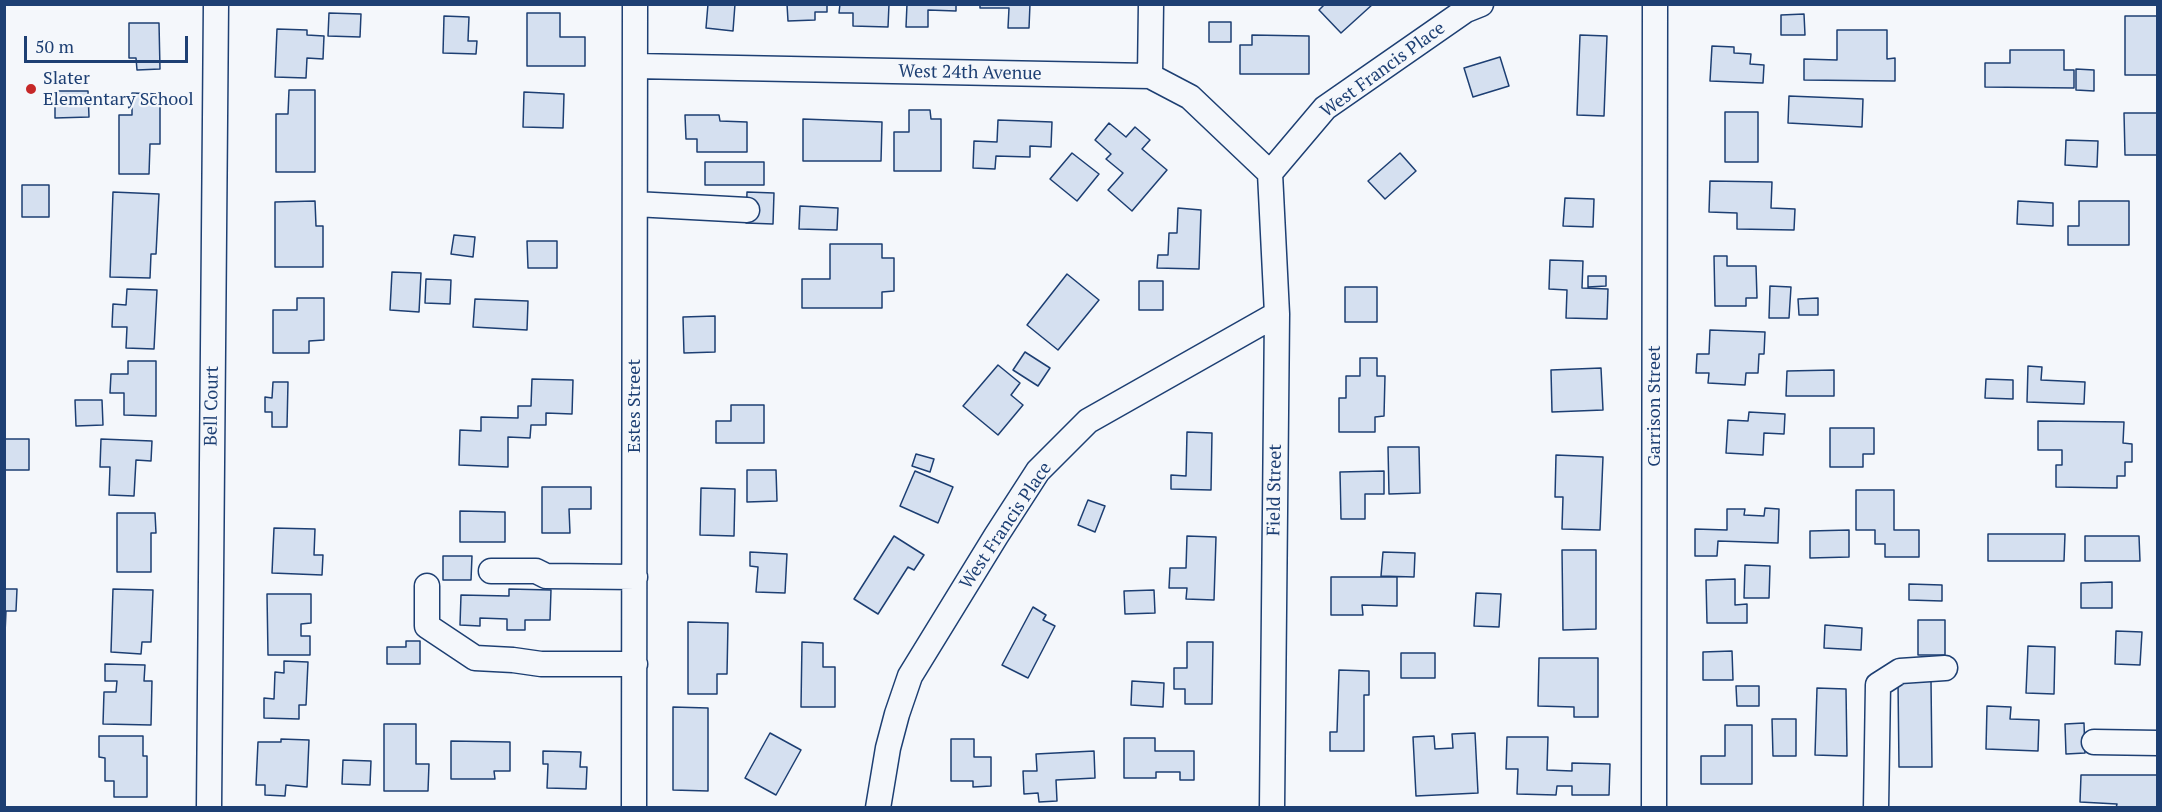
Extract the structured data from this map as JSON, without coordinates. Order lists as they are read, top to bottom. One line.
{"streets":{"street":["West Francis Place","West 24th Avenue","Bell Court","Estes Street","Garrison Street","Field Street"]},"crossings":[["West Francis Place","West 24th Avenue"],["West Francis Place","Field Street"],["West 24th Avenue","Estes Street"],["West 24th Avenue","Field Street"]],"places":["Slater Elementary School"],"scale_bar":"50 m"}
